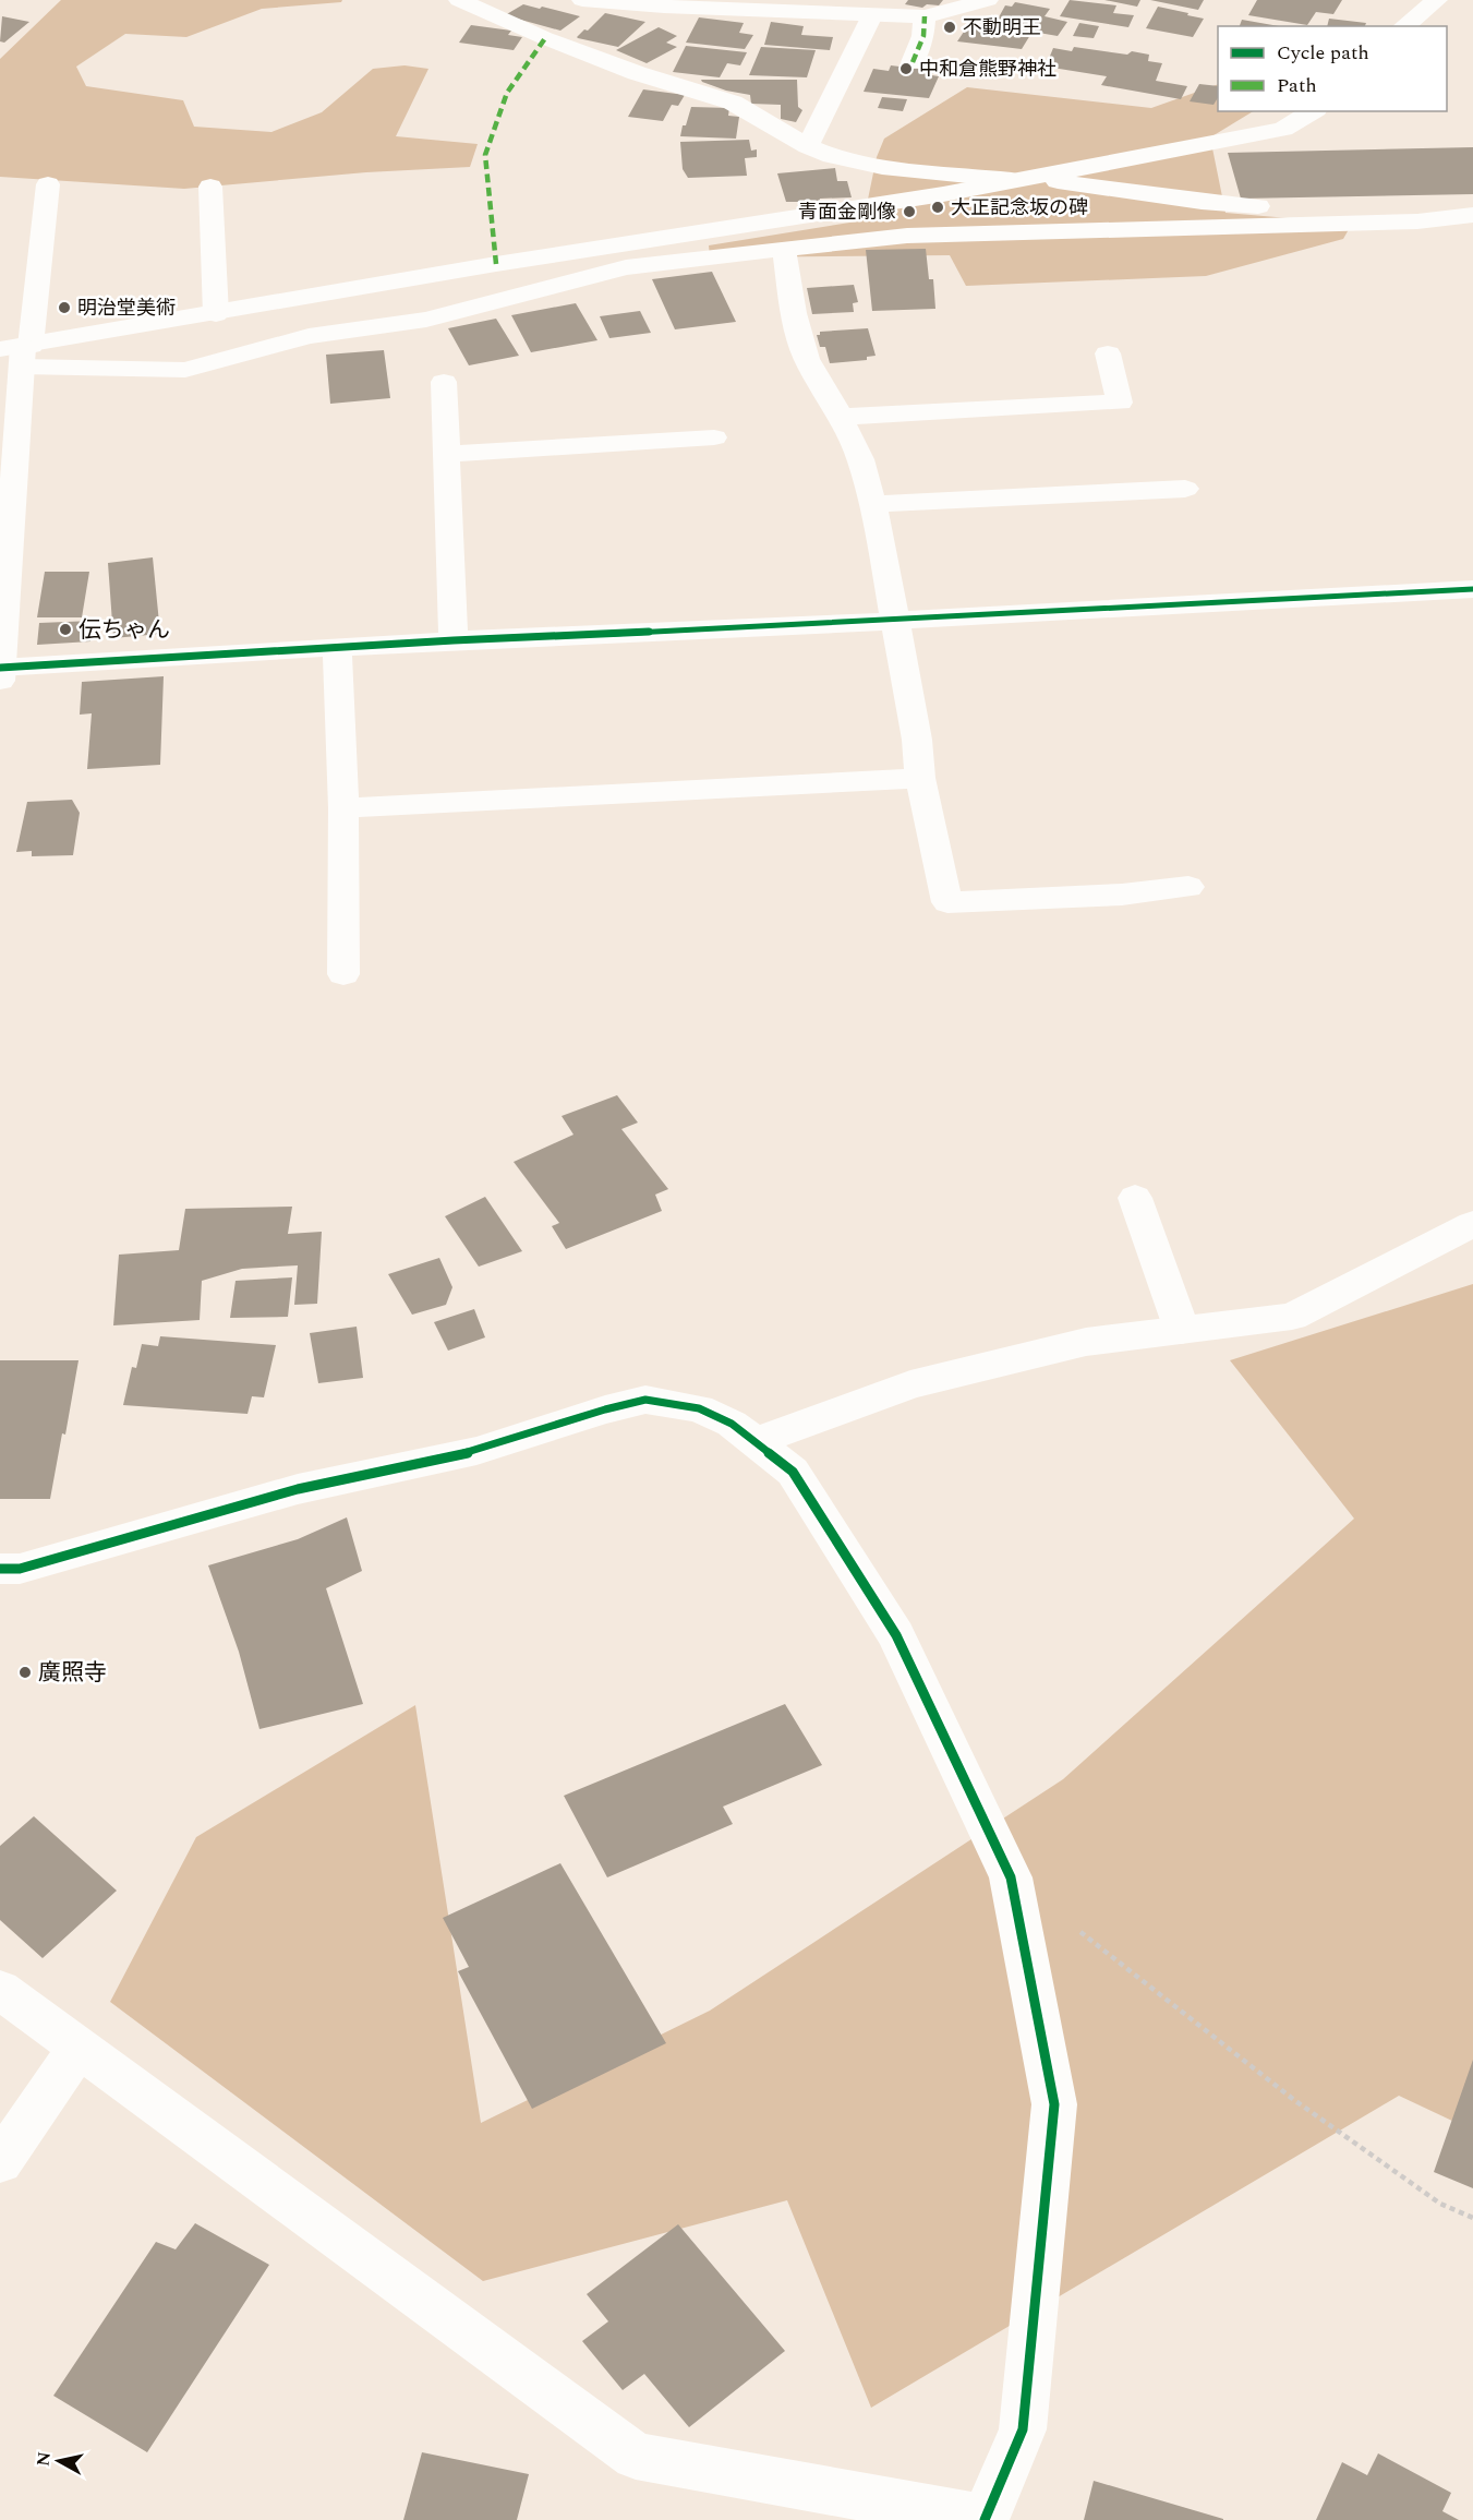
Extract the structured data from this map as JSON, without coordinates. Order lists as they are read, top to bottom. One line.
{"places":["不動明王","中和倉熊野神社","大正記念坂の碑","青面金剛像","明治堂美術","伝ちゃん","廣照寺"],"legend":["Cycle path","Path"],"north":"left"}
